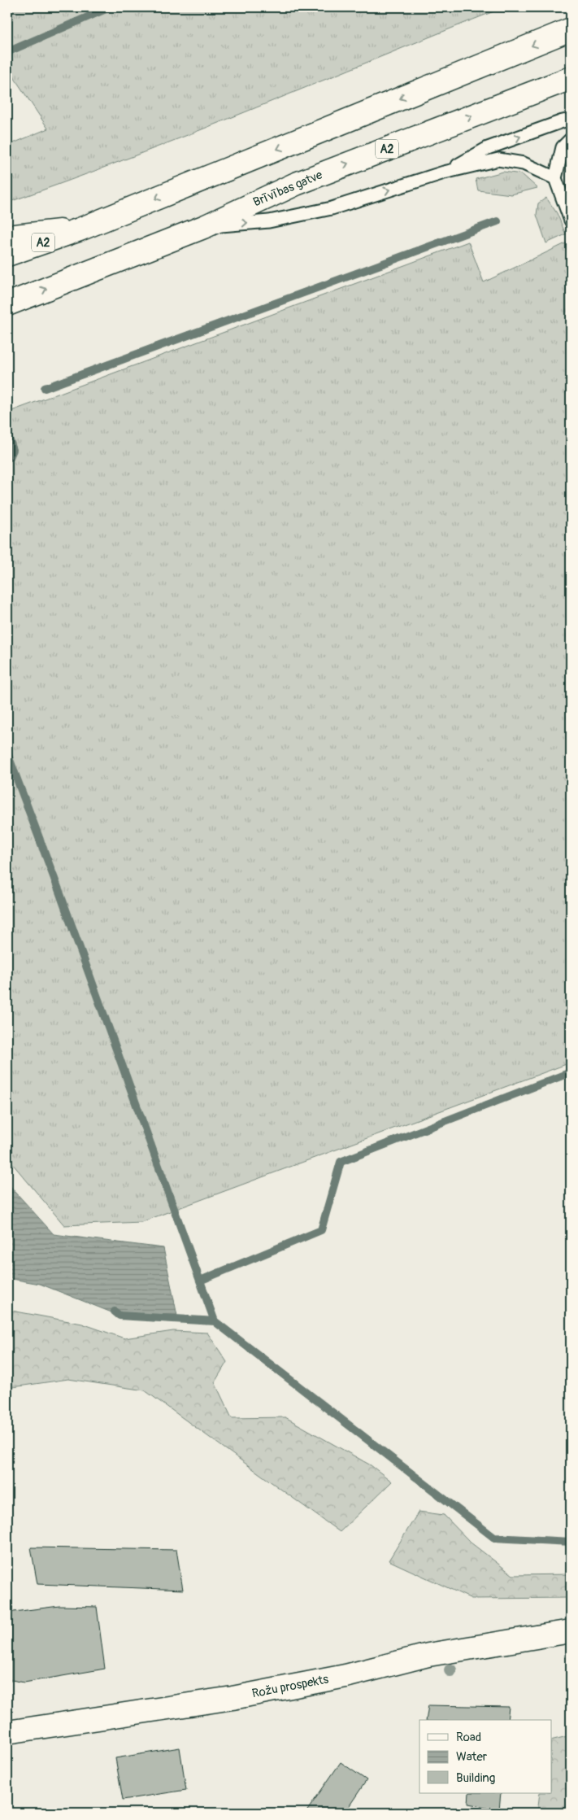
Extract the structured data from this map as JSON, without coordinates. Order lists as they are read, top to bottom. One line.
{"streets":{"main road":["A2","Brīvības gatve","Rožu prospekts"]},"legend":["Road","Water","Building"]}
